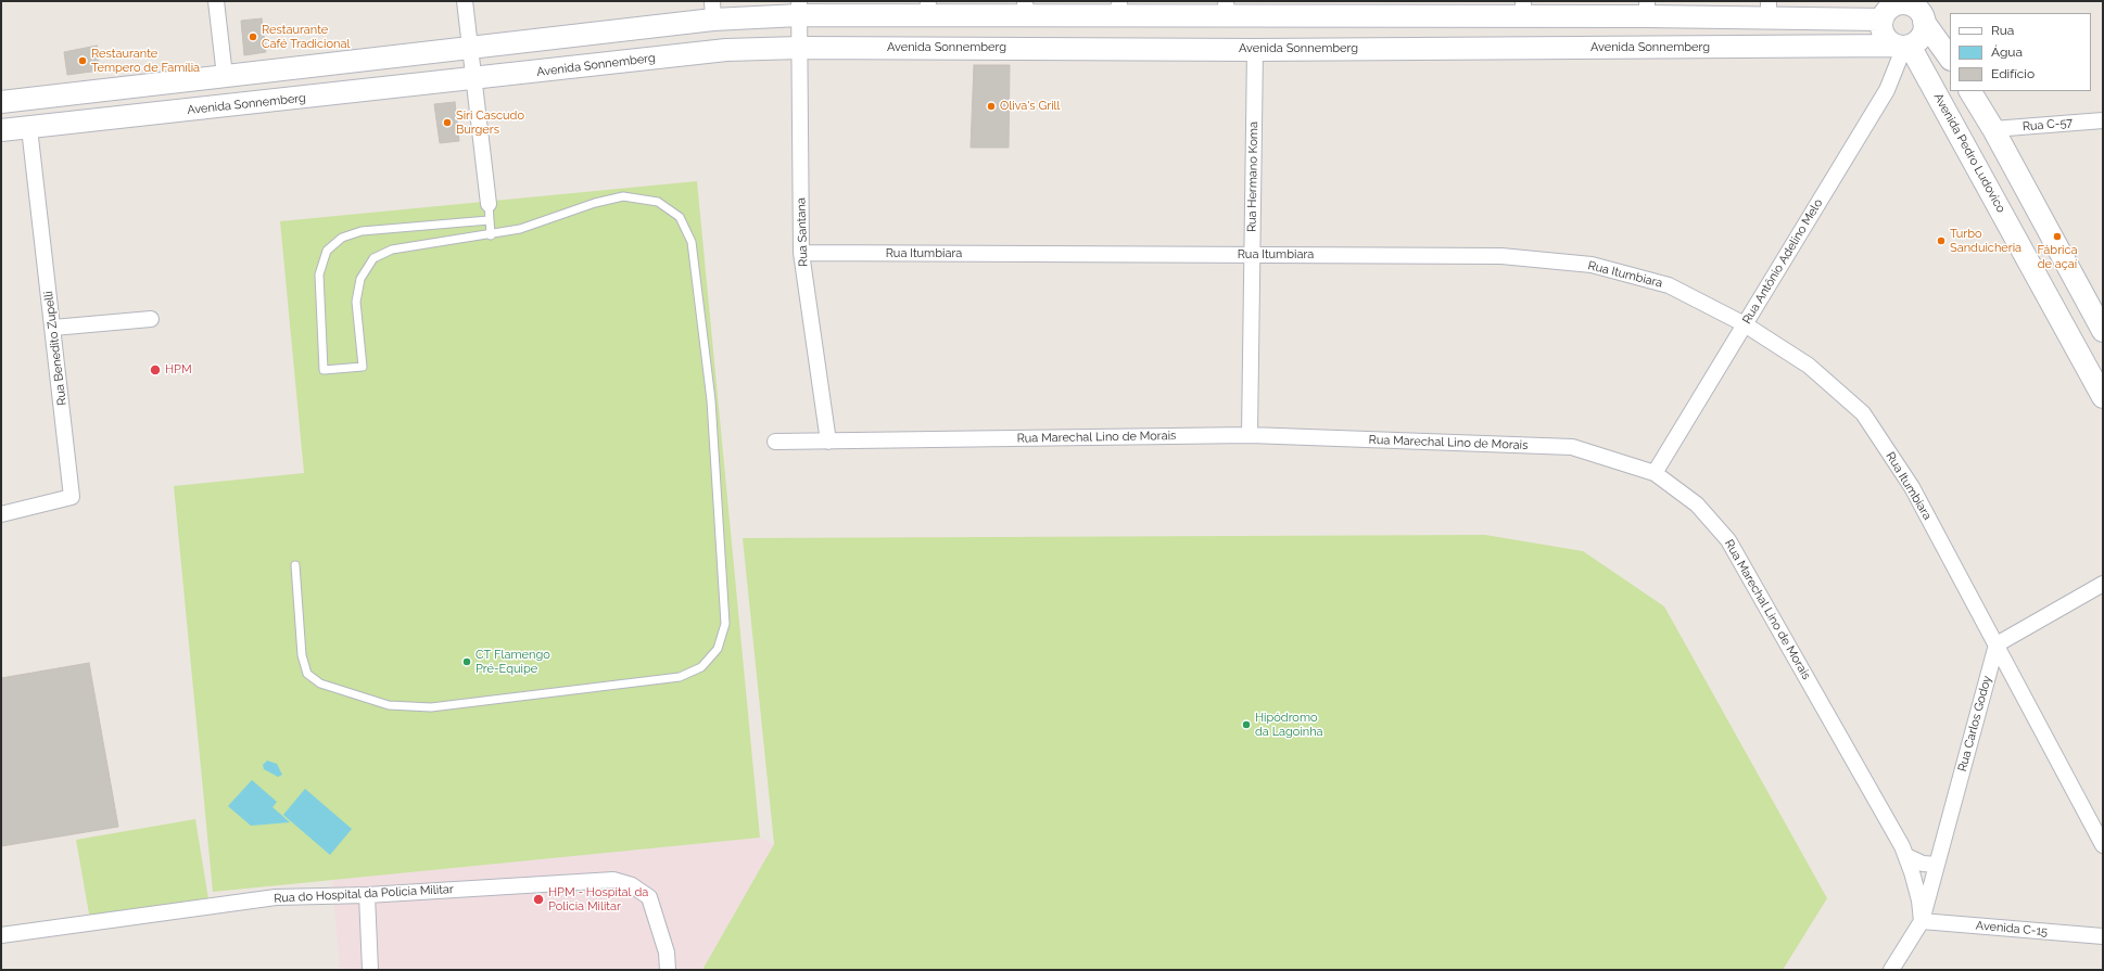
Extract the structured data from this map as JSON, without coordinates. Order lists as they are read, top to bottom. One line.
{"streets":{"street":["Avenida Sonnemberg","Rua C-57","Avenida Pedro Ludovico","Rua Hermano Koma","Rua Santana","Rua Itumbiara","Rua Antônio Adelino Melo","Rua Benedito Zupelli","Rua Marechal Lino de Morais","Rua Carlos Godoy","Rua do Hospital da Policia Militar","Avenida C-15"]},"crossings":[["Avenida Sonnemberg","Avenida Pedro Ludovico"],["Avenida Sonnemberg","Rua Hermano Koma"],["Avenida Sonnemberg","Rua Santana"],["Avenida Sonnemberg","Rua Antônio Adelino Melo"],["Avenida Sonnemberg","Rua Benedito Zupelli"],["Avenida Pedro Ludovico","Rua Antônio Adelino Melo"],["Rua Hermano Koma","Rua Itumbiara"],["Rua Hermano Koma","Rua Marechal Lino de Morais"],["Rua Santana","Rua Itumbiara"],["Rua Santana","Rua Marechal Lino de Morais"],["Rua Itumbiara","Rua Antônio Adelino Melo"],["Rua Itumbiara","Rua Carlos Godoy"],["Rua Antônio Adelino Melo","Rua Marechal Lino de Morais"],["Rua Marechal Lino de Morais","Rua Carlos Godoy"],["Rua Marechal Lino de Morais","Avenida C-15"],["Rua Carlos Godoy","Avenida C-15"]],"places":["Restaurante Café Tradicional","Restaurante Tempero de Família","Oliva's Grill","Siri Cascudo Burgers","Fábrica de açaí","Turbo Sanduicheria","HPM","CT Flamengo Pré-Equipe","Hipódromo da Lagoinha","HPM - Hospital da Policia Militar"],"legend":["Rua","Água","Edifício"]}
